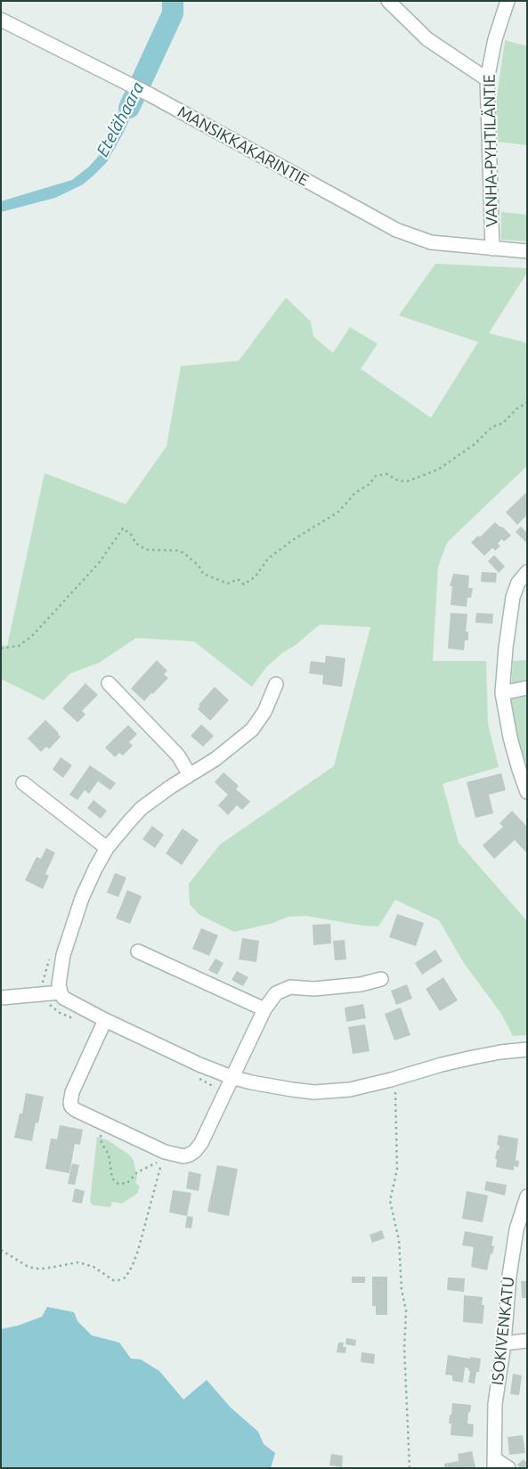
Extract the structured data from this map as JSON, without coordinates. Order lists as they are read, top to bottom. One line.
{"streets":{"street":["MANSIKKAKARINTIE","VANHA-PYHTILÄNTIE","ISOKIVENKATU"]},"crossings":[["MANSIKKAKARINTIE","VANHA-PYHTILÄNTIE"]],"water":["Etelähaara"]}
